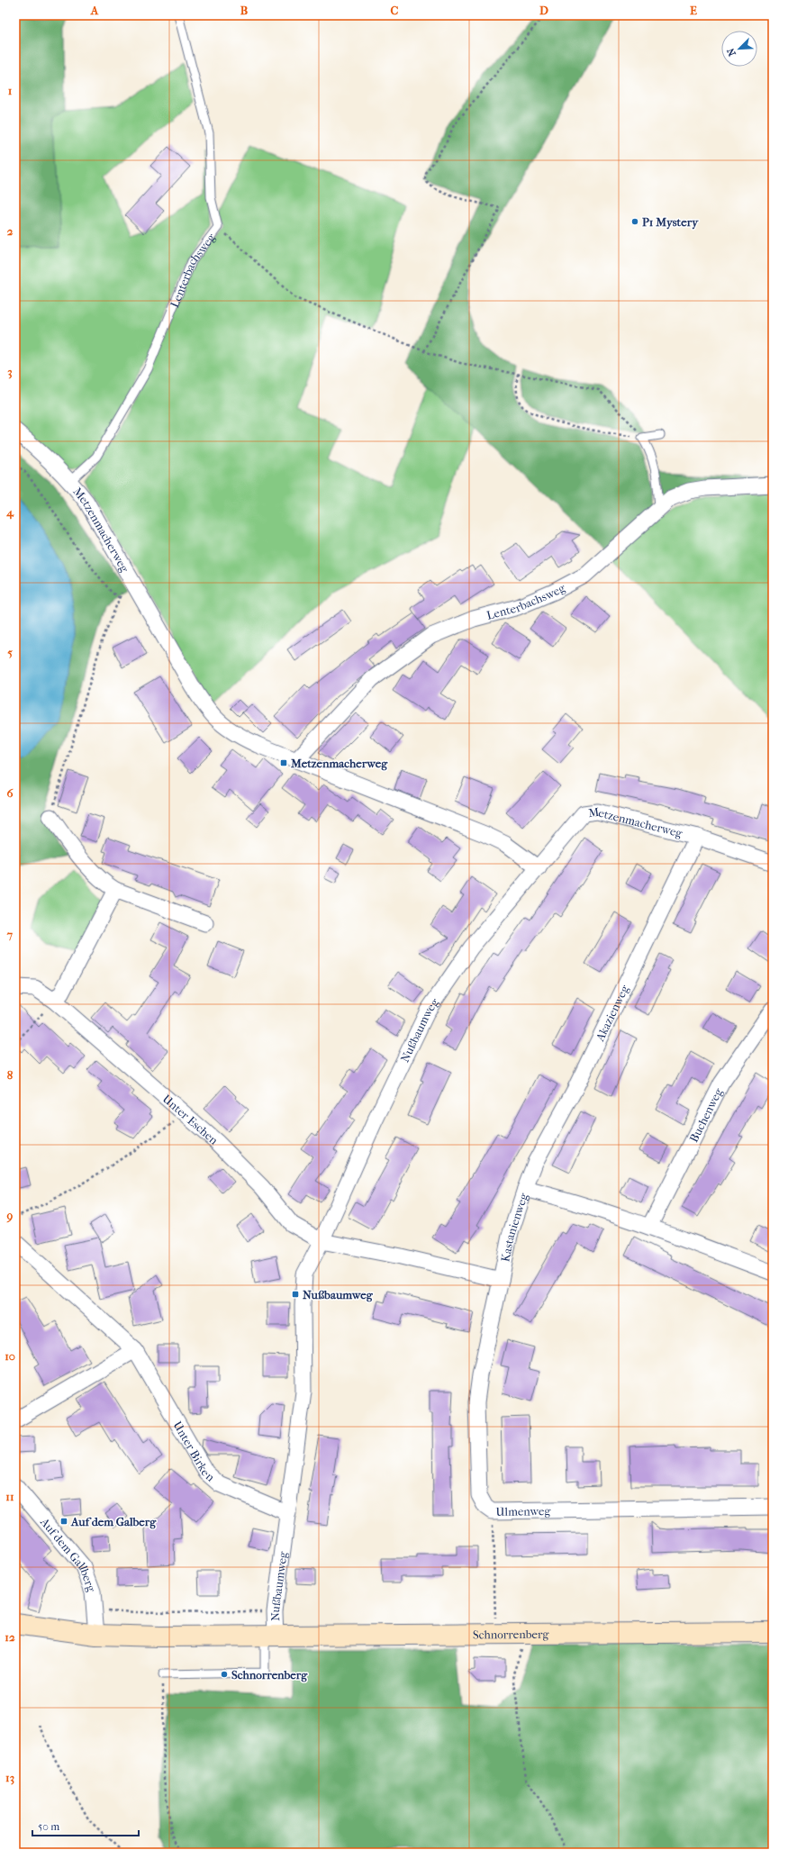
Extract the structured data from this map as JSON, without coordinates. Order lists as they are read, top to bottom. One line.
{"streets":{"main road":["Schnorrenberg"],"street":["Lenterbachsweg","Metzenmacherweg","Akazienweg","Nußbaumweg","Buchenweg","Unter Eschen","Kastanienweg","Unter Birken","Ulmenweg","Auf dem Gallberg"]},"crossings":[["Lenterbachsweg","Metzenmacherweg"],["Metzenmacherweg","Akazienweg"],["Metzenmacherweg","Nußbaumweg"],["Akazienweg","Kastanienweg"],["Nußbaumweg","Unter Eschen"],["Nußbaumweg","Kastanienweg"],["Nußbaumweg","Unter Birken"],["Nußbaumweg","Schnorrenberg"],["Buchenweg","Kastanienweg"],["Unter Eschen","Kastanienweg"],["Kastanienweg","Ulmenweg"],["Auf dem Gallberg","Schnorrenberg"]],"places":{"other":["P1 Mystery","Schnorrenberg"],"transit":["Metzenmacherweg","Nußbaumweg","Auf dem Galberg"]},"scale_bar":"50 m","north":"bottom left","grid":{"columns":["A","B","C","D","E"],"rows":["1","2","3","4","5","6","7","8","9","10","11","12","13"]}}
